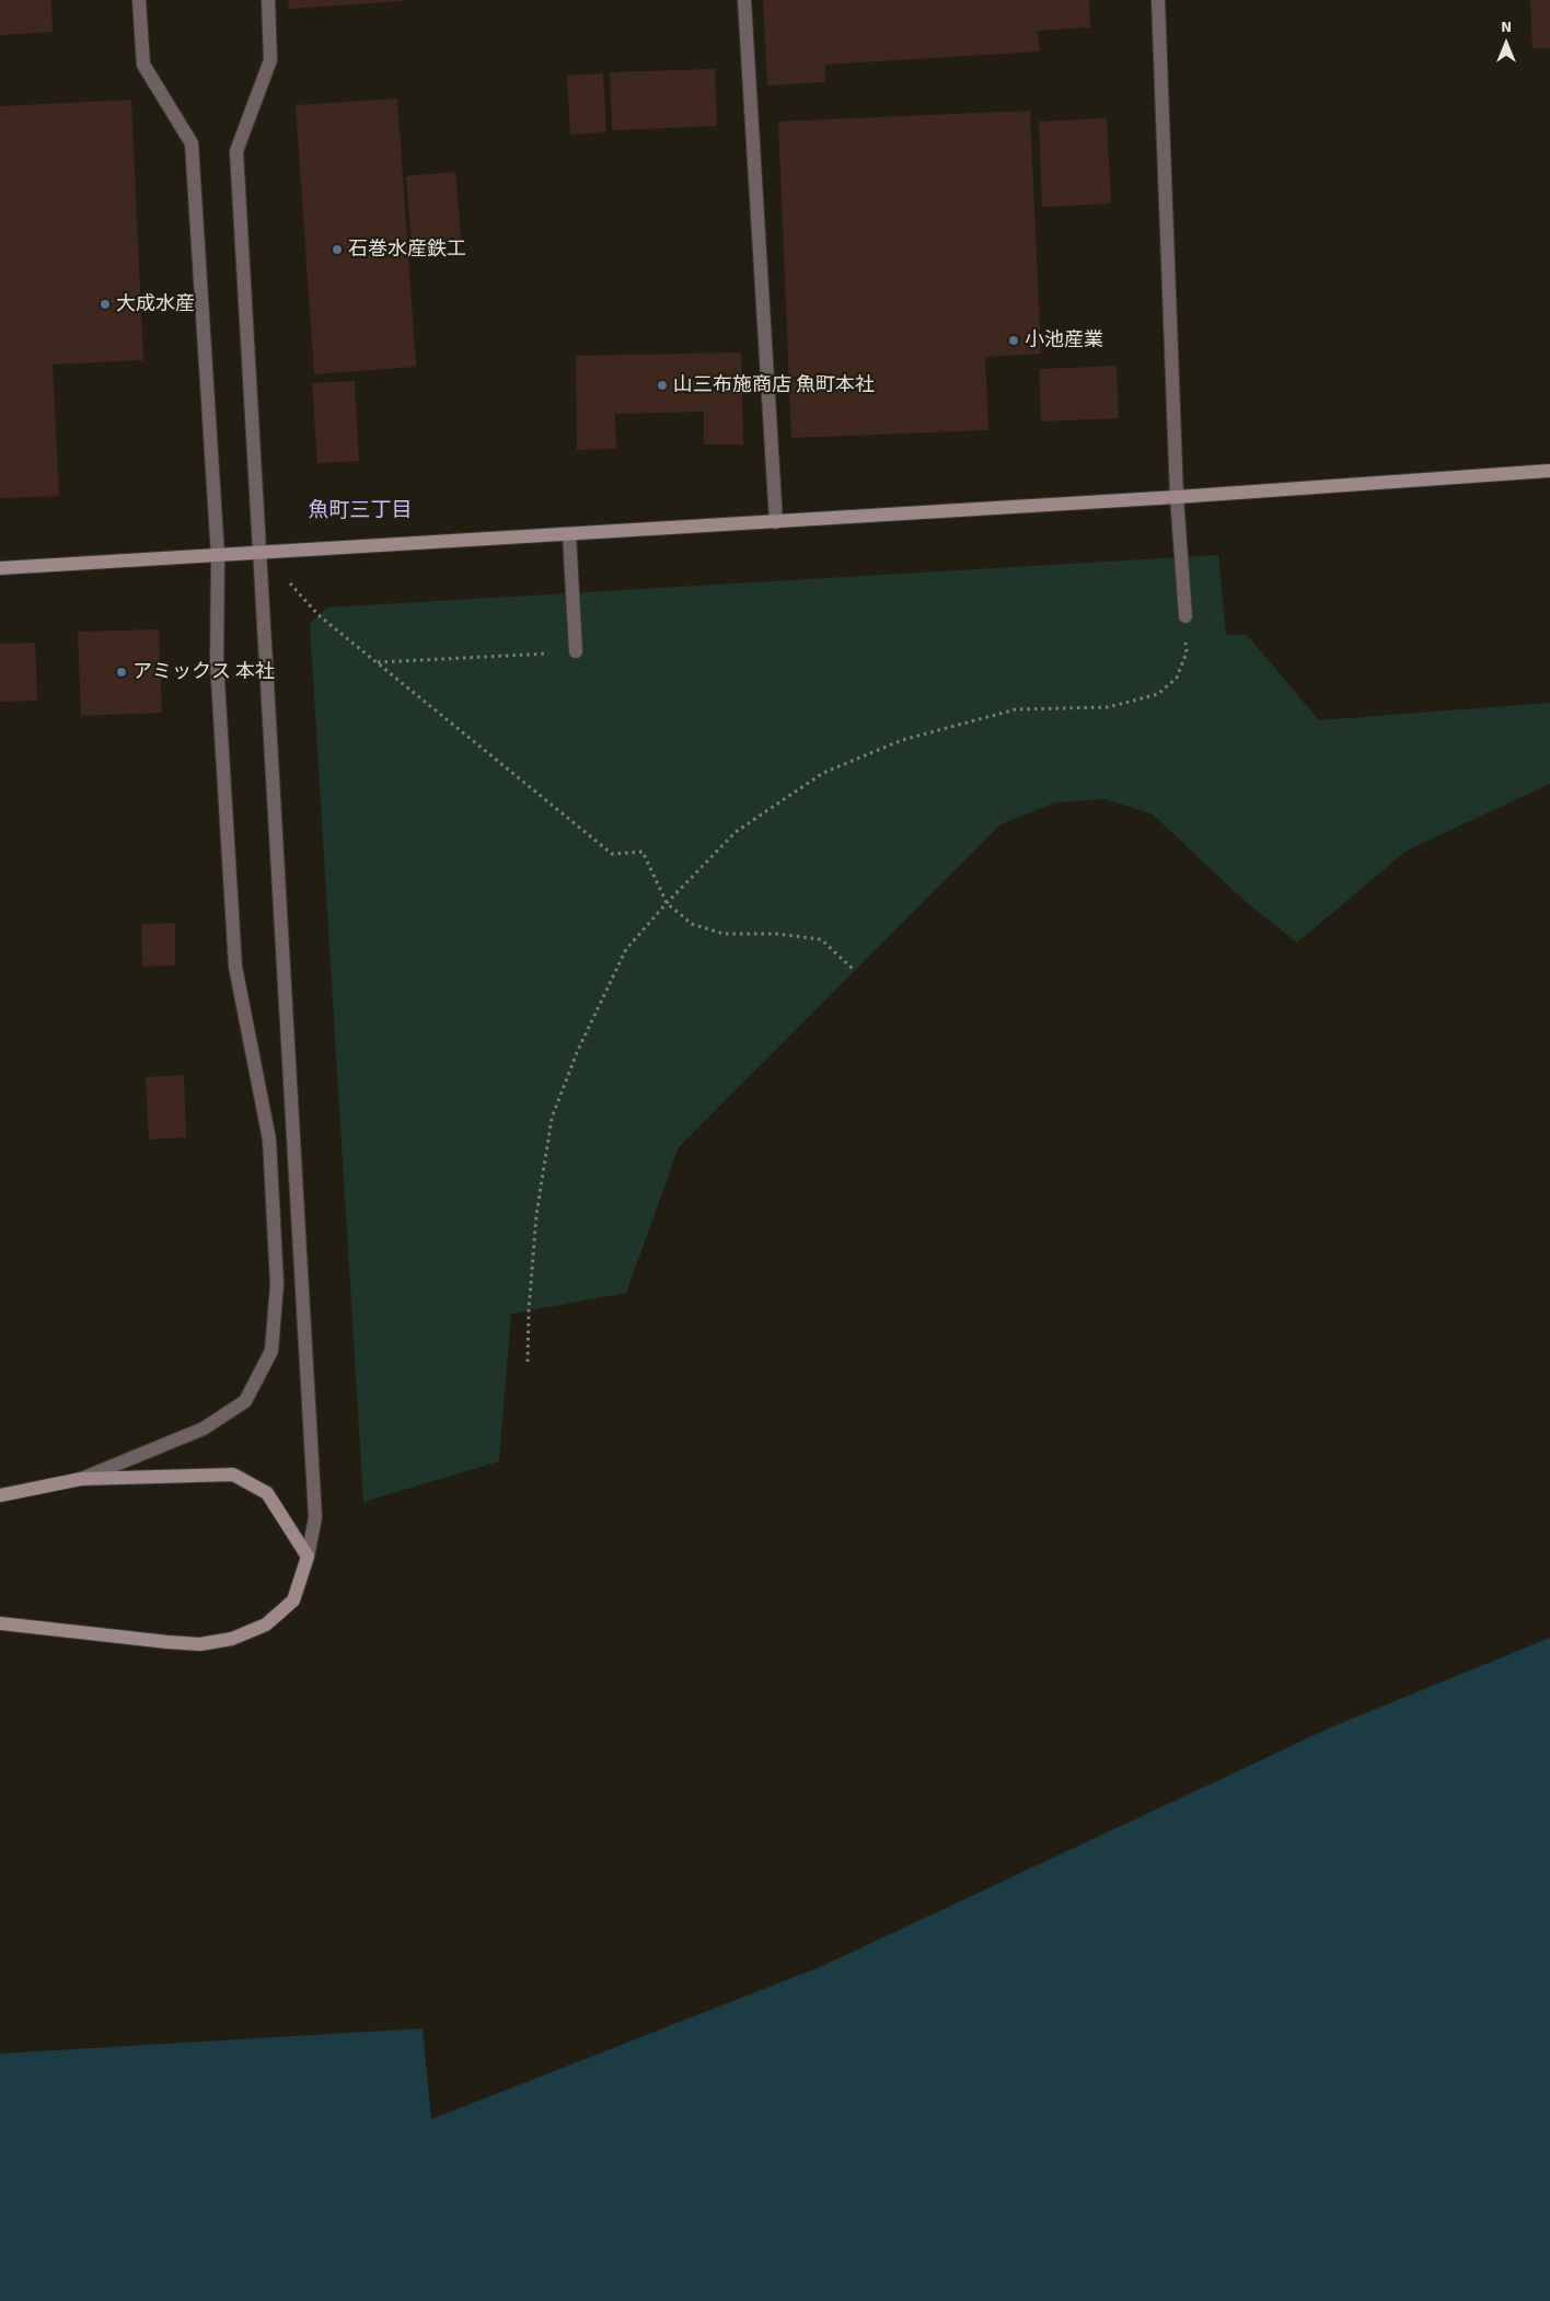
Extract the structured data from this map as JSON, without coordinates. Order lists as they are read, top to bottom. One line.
{"districts":["魚町三丁目"],"places":["石巻水産鉄工","大成水産","小池産業","山三布施商店 魚町本社","アミックス 本社"],"north":"top"}
